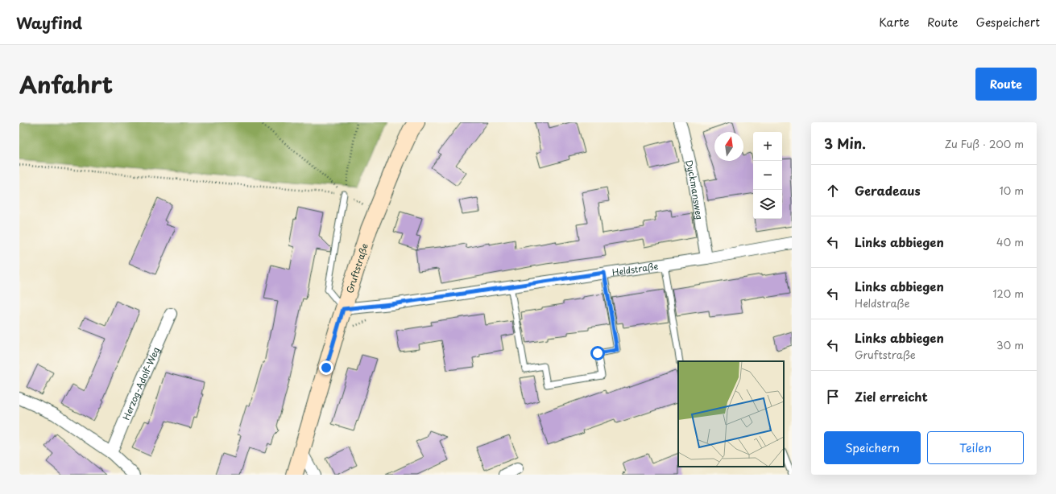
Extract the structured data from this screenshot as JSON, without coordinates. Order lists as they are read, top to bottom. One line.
{"streets":{"main road":["Gruftstraße"],"street":["Dyckmansweg","Heldstraße","Herzog-Adolf-Weg"]},"crossings":[["Dyckmansweg","Heldstraße"],["Gruftstraße","Heldstraße"]],"north":"top","page":{"header":"Wayfind","nav":["Karte","Route","Gespeichert"],"title":"Anfahrt","buttons":["Route",["Speichern","Teilen"]],"heading":["3 Min.","Zu Fuß · 200 m"],"map_buttons":["+","−"],"list":[["Geradeaus","10 m"],["Links abbiegen","40 m"],["Links abbiegen","Heldstraße","120 m"],["Links abbiegen","Gruftstraße","30 m"],"Ziel erreicht"]}}
